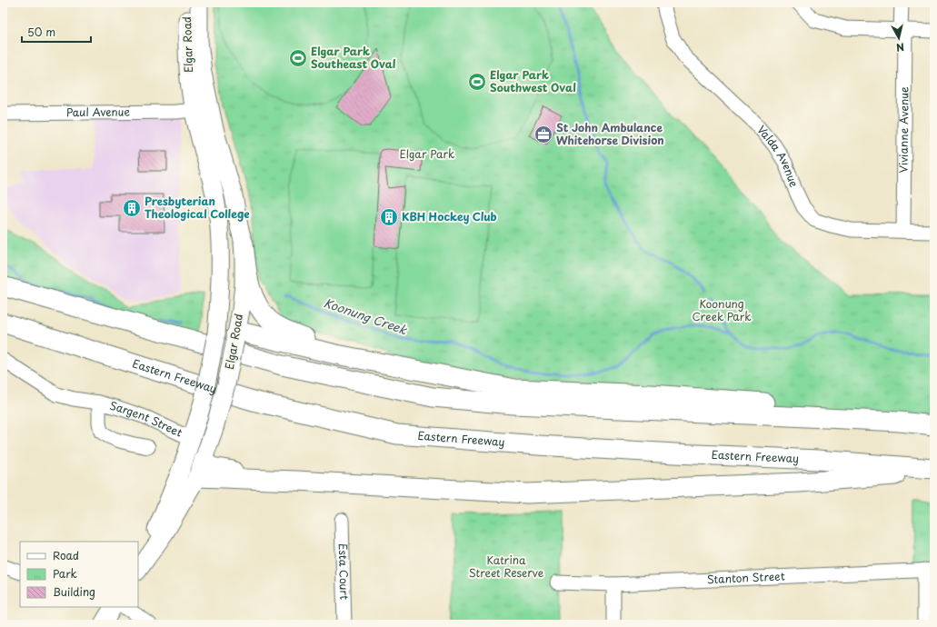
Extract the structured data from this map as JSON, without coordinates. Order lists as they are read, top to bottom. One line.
{"streets":{"highway":["Eastern Freeway"],"main road":["Elgar Road"],"street":["Paul Avenue","Vivianne Avenue","Valda Avenue","Sargent Street","Esta Court","Stanton Street"]},"crossings":[["Elgar Road","Paul Avenue"],["Elgar Road","Sargent Street"],["Vivianne Avenue","Valda Avenue"]],"water":["Koonung Creek"],"parks":["Elgar Park","Koonung Creek Park","Katrina Street Reserve"],"places":{"sports":["Elgar Park Southeast Oval","Elgar Park Southwest Oval"],"office":["St John Ambulance Whitehorse Division"],"building":["Presbyterian Theological College","KBH Hockey Club"]},"legend":["Road","Park","Building"],"scale_bar":"50 m","north":"bottom"}
